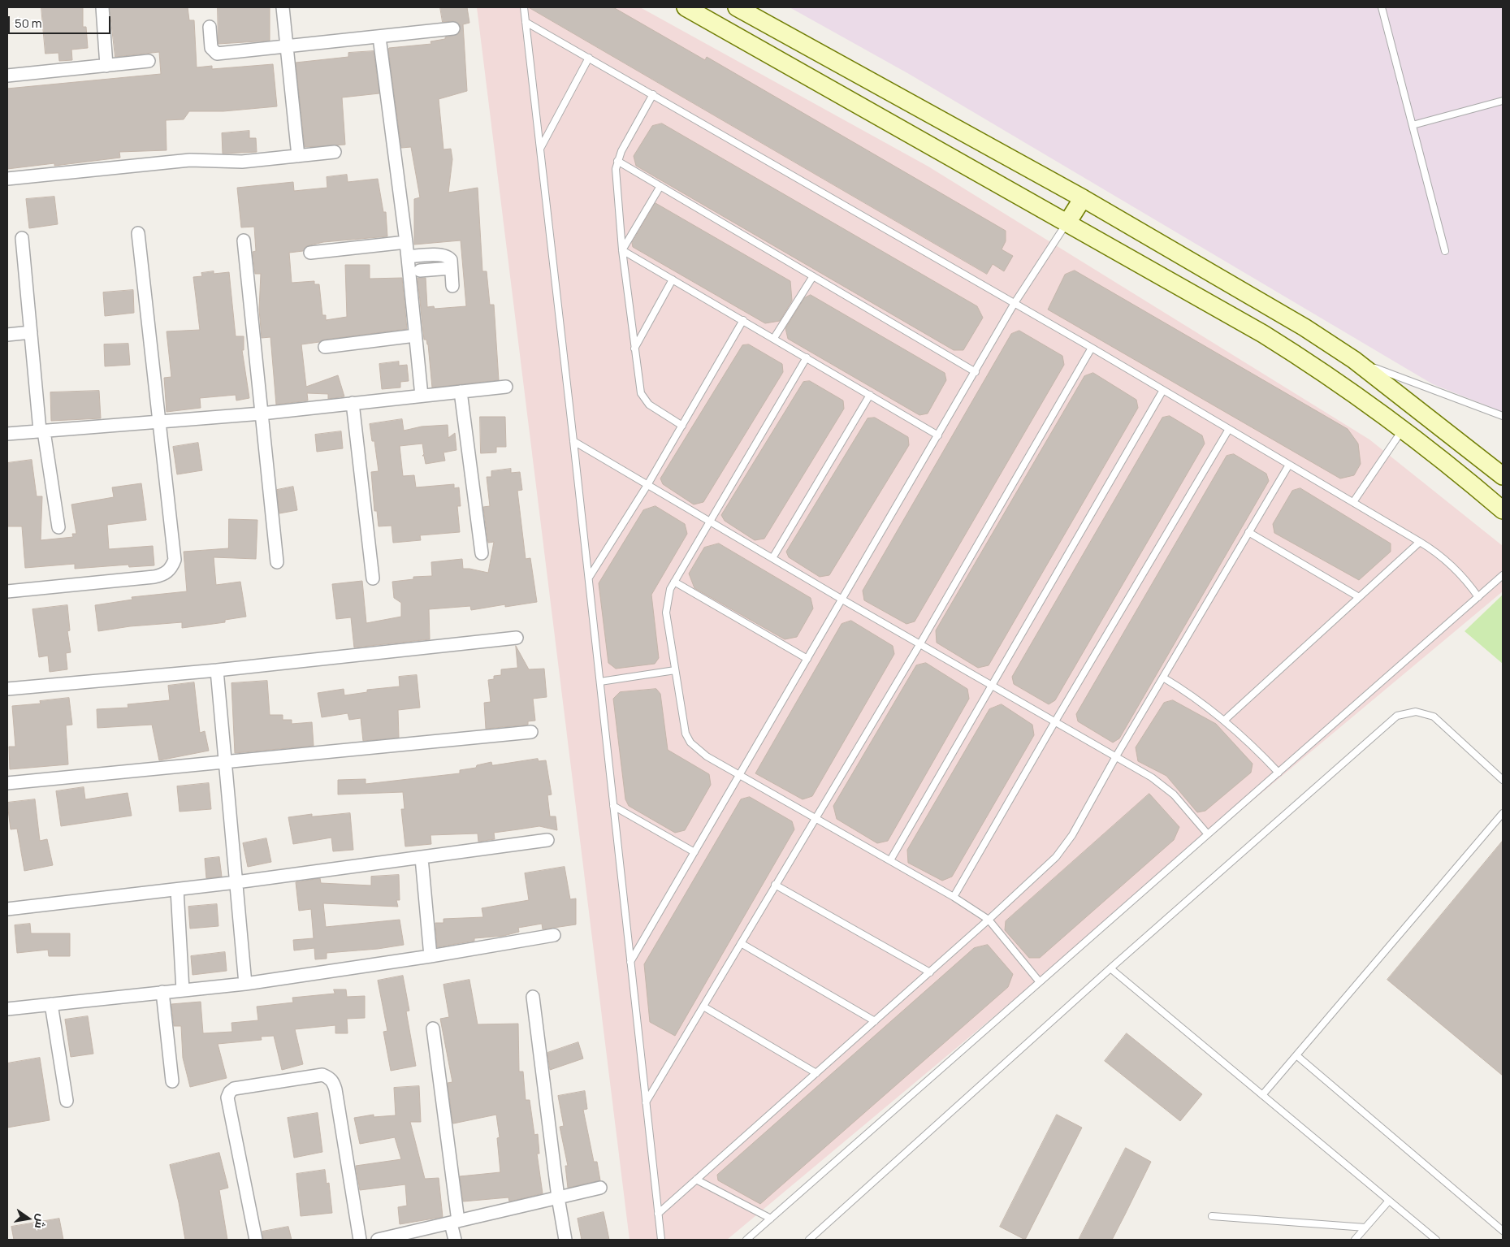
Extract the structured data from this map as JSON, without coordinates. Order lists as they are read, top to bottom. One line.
{"scale_bar":"50 m","north":"right"}
